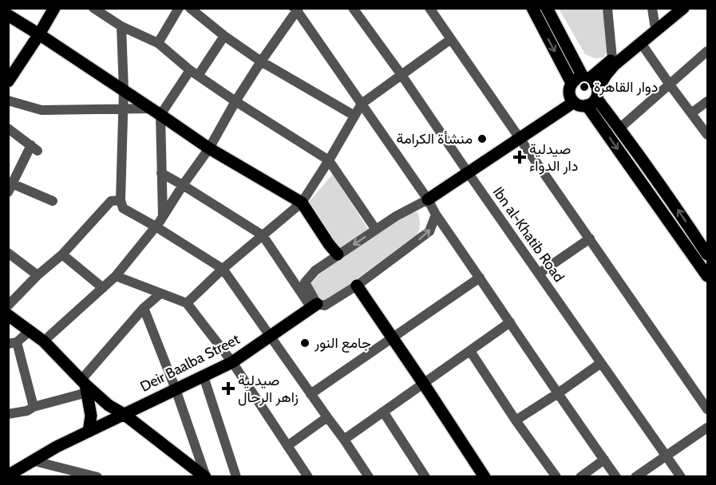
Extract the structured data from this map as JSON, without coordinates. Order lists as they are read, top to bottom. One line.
{"streets":{"main road":["Deir Baalba Street"],"street":["Ibn al-Khatib Road"]},"places":{"other":["دوار القاهرة","منشأة الكرامة","جامع النور"],"health":["صيدلية دار الدواء","صيدلية زاهر الرحال"]}}
